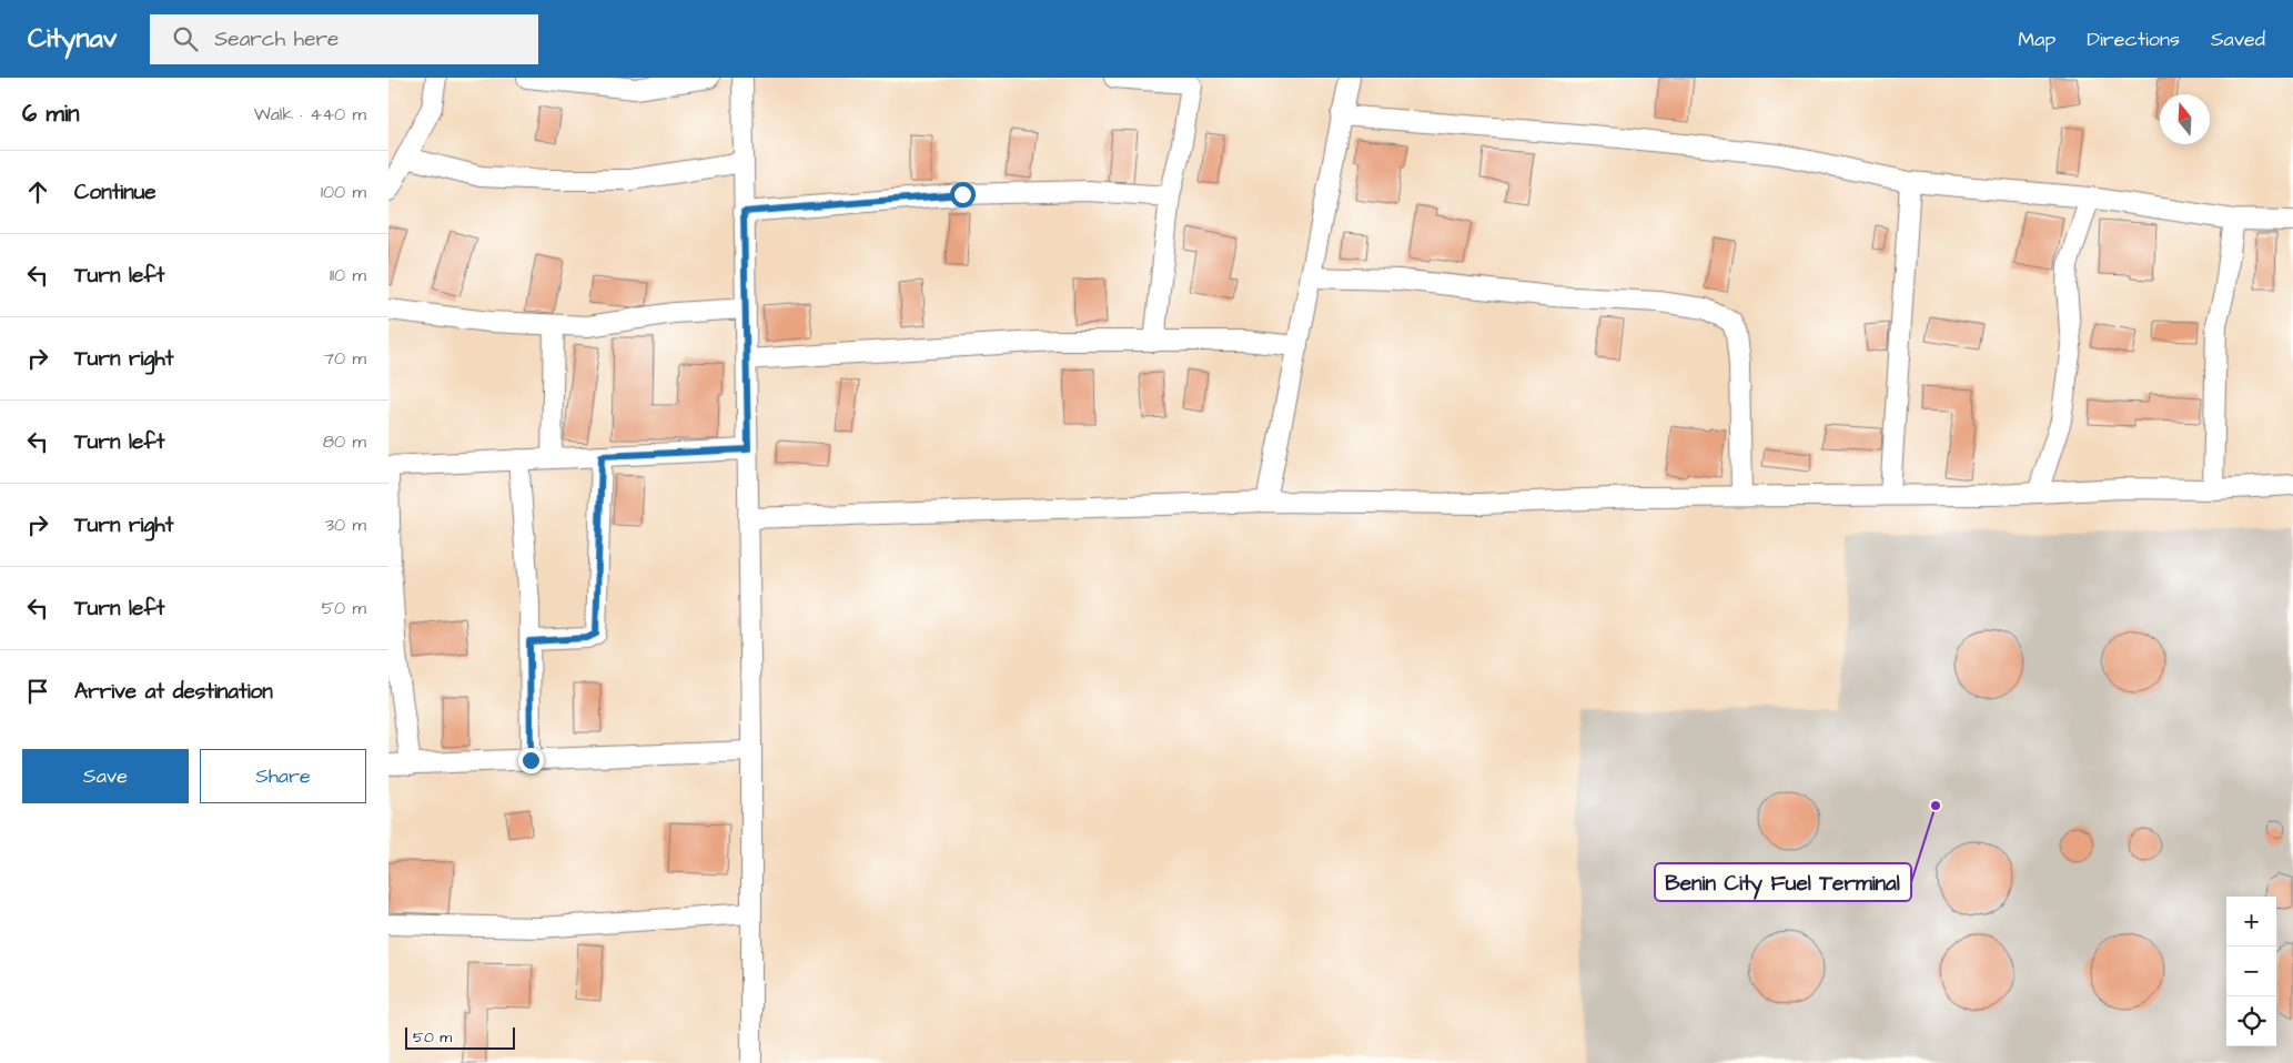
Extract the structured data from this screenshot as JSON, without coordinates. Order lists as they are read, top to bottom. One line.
{"places":["Benin City Fuel Terminal"],"scale_bar":"50 m","north":"top","page":{"header":"Citynav","search":"Search here","nav":["Map","Directions","Saved"],"heading":["6 min","Walk · 440 m"],"list":[["Continue","100 m"],["Turn left","110 m"],["Turn right","70 m"],["Turn left","80 m"],["Turn right","30 m"],["Turn left","50 m"],"Arrive at destination"],"buttons":["Save","Share"],"map_buttons":["+","−"],"scale":"50 m"}}
